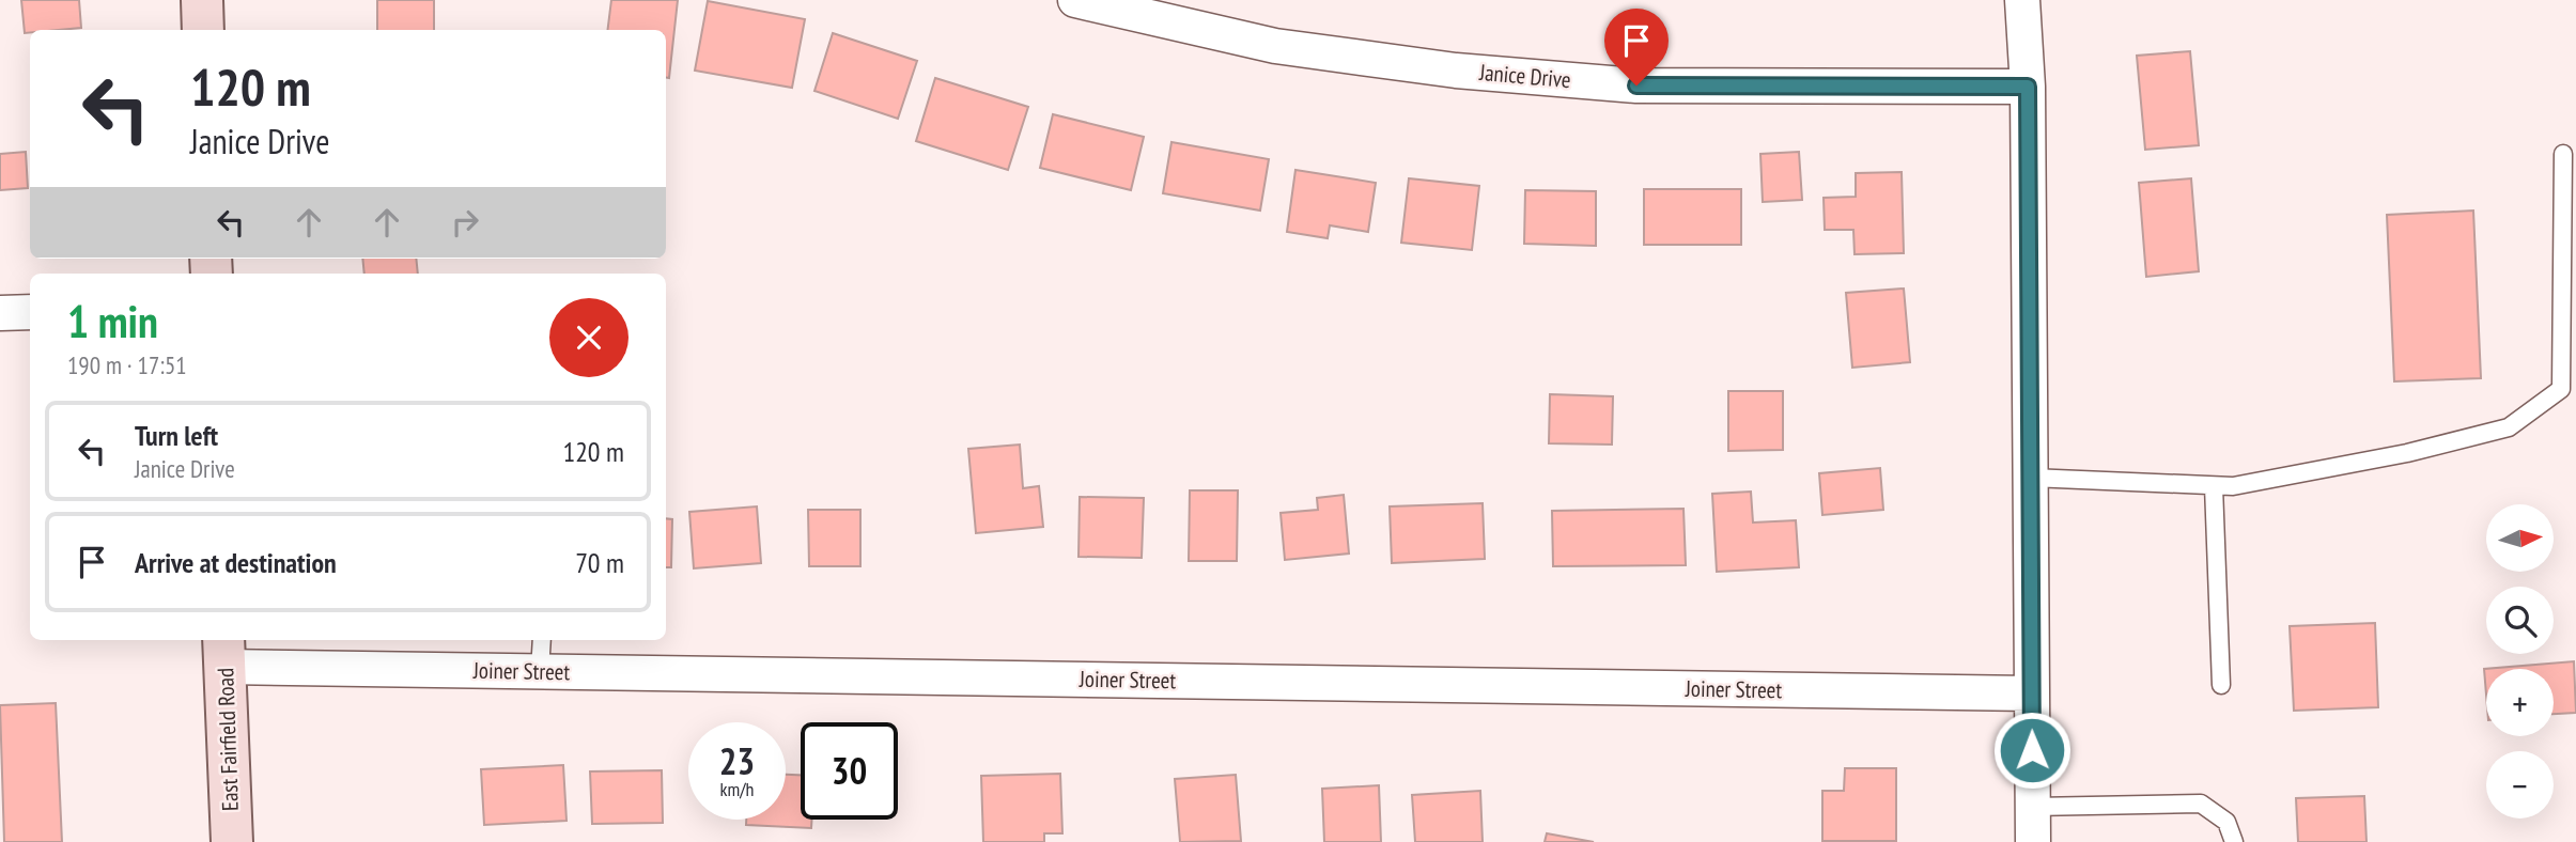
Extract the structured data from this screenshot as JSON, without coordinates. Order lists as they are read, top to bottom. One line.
{"streets":{"main road":["East Fairfield Road"],"street":["Janice Drive","Joiner Street"]},"crossings":[["Joiner Street","East Fairfield Road"]],"north":"right","page":{"turn":["120 m","Janice Drive"],"heading":["1 min","190 m · 17:51"],"list":[{"name":"Turn left","note":"Janice Drive","value":"120 m"},{"name":"Arrive at destination","value":"70 m"}],"map_buttons":["+","−"],"speed":"23 km/h","limit":"30"}}
